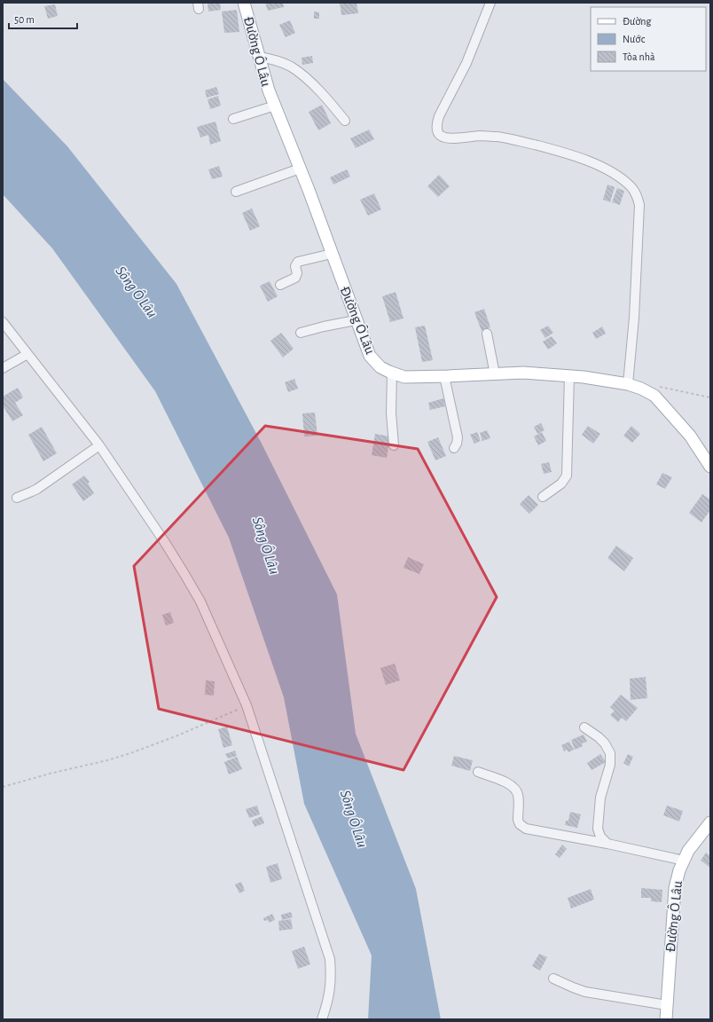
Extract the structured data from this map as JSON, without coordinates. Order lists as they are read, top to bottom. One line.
{"streets":{"main road":["Đường Ô Lâu"]},"water":["Sông Ô Lâu"],"legend":["Đường","Nước","Tòa nhà"],"scale_bar":"50 m"}
